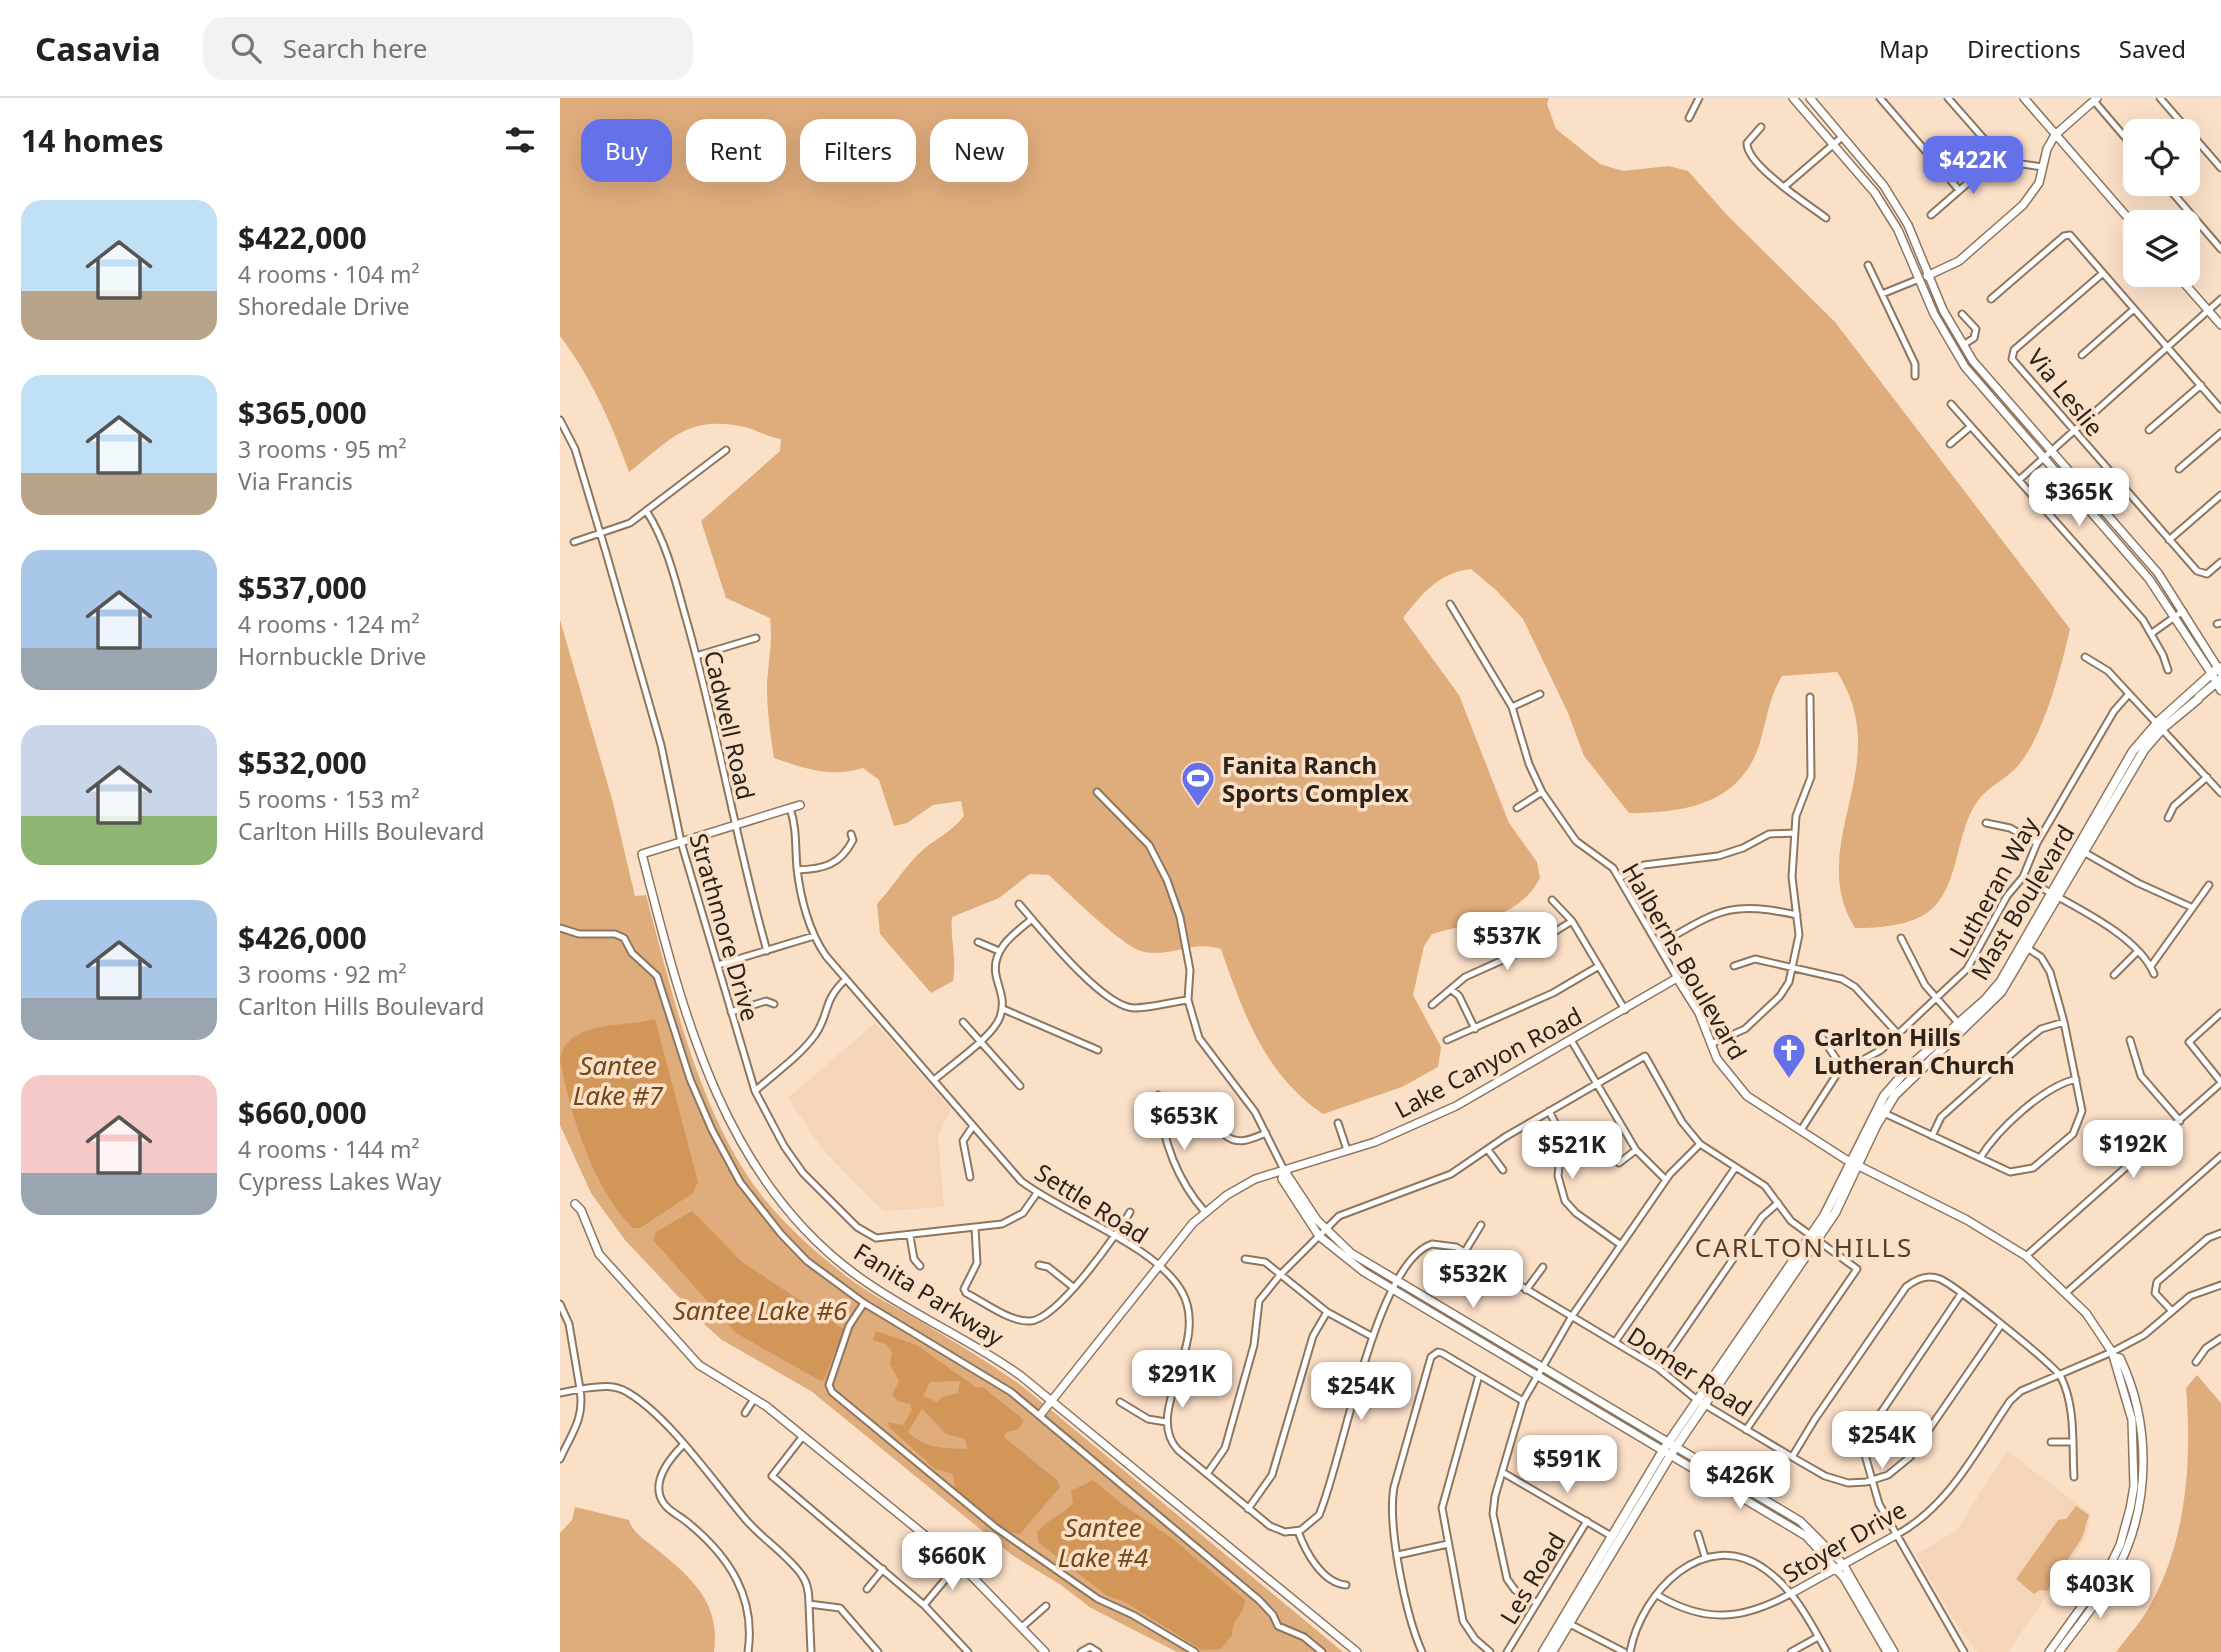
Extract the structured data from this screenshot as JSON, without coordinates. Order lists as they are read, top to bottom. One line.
{"streets":{"main road":["Mast Boulevard"],"street":["Via Leslie","Cadwell Road","Lutheran Way","Strathmore Drive","Halberns Boulevard","Lake Canyon Road","Settle Road","Fanita Parkway","Domer Road","Stoyer Drive","Les Road"]},"crossings":[["Lutheran Way","Halberns Boulevard"],["Mast Boulevard","Halberns Boulevard"],["Mast Boulevard","Domer Road"],["Strathmore Drive","Settle Road"],["Strathmore Drive","Fanita Parkway"],["Halberns Boulevard","Lake Canyon Road"],["Halberns Boulevard","Stoyer Drive"],["Lake Canyon Road","Settle Road"],["Lake Canyon Road","Fanita Parkway"]],"districts":["CARLTON HILLS"],"water":["Santee Lake #7","Santee Lake #6","Santee Lake #4"],"places":{"sports":["Fanita Ranch Sports Complex"],"church":["Carlton Hills Lutheran Church"]},"page":{"header":"Casavia","search":"Search here","nav":["Map","Directions","Saved"],"heading":"14 homes","chip":["Buy","Rent","Filters","New"],"price":["$422K","$365K","$537K","$653K","$192K","$521K","$532K","$291K","$254K","$254K","$591K","$426K","$660K","$403K"],"list":[{"name":"$422,000","note":"4 rooms · 104 m² · Shoredale Drive"},{"name":"$365,000","note":"3 rooms · 95 m² · Via Francis"},{"name":"$537,000","note":"4 rooms · 124 m² · Hornbuckle Drive"},{"name":"$532,000","note":"5 rooms · 153 m² · Carlton Hills Boulevard"},{"name":"$426,000","note":"3 rooms · 92 m² · Carlton Hills Boulevard"},{"name":"$660,000","note":"4 rooms · 144 m² · Cypress Lakes Way"}]}}
